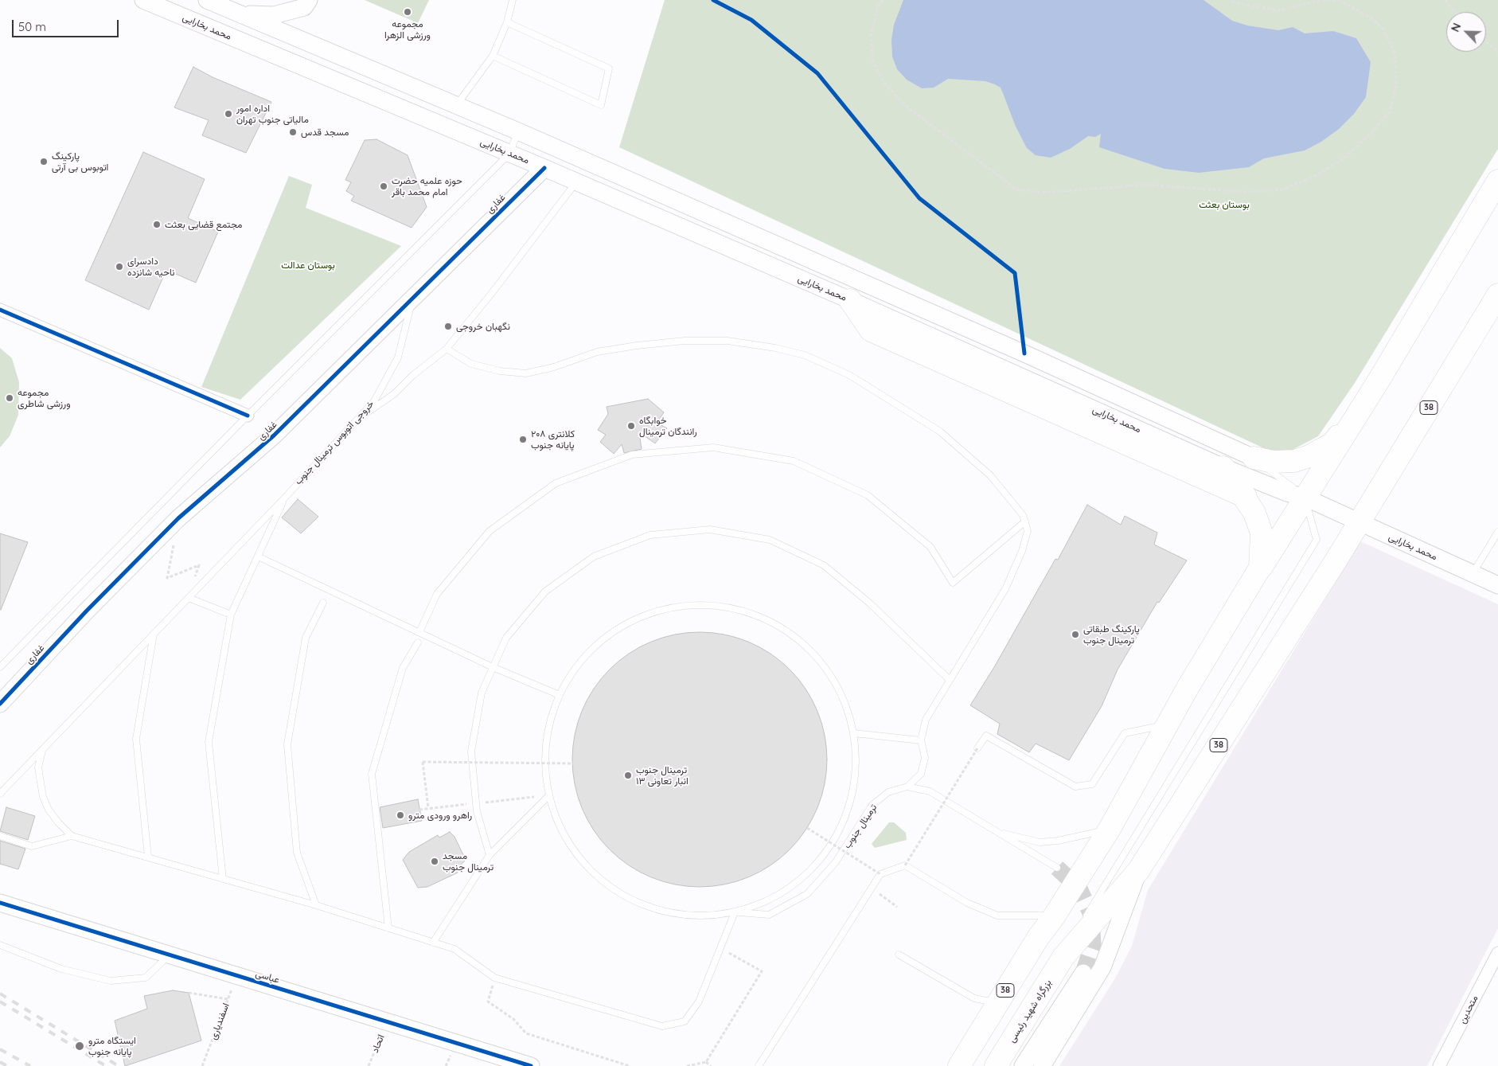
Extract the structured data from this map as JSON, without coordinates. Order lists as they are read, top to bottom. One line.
{"streets":{"highway":["38","بزرگراه شهید رئیسی"],"main road":["محمد بخارایی","غفاری","عباسی"],"street":["متحدین"],"lane":["خروجی اتوبوس ترمینال جنوب","ترمینال جنوب"],"path":["اسفندیاری","اتحاد"]},"crossings":[["محمد بخارایی","غفاری"],["محمد بخارایی","38"],["غفاری","خروجی اتوبوس ترمینال جنوب"],["38","بزرگراه شهید رئیسی"],["عباسی","اسفندیاری"],["عباسی","اتحاد"]],"parks":["بوستان بعثت","بوستان عدالت"],"places":["مجموعه ورزشی الزهرا","اداره امور مالیاتی جنوب تهران","مسجد قدس","پارکینگ اتوبوس بی آرتی","حوزه علمیه حضرت امام محمد باقر","مجتمع قضایی بعثت","دادسرای ناحیه شانزده","نگهبان خروجی","مجموعه ورزشی شاطری","خوابگاه رانندگان ترمینال","کلانتری ۲۰۸ پایانه جنوب","پارکینگ طبقاتی ترمینال جنوب","ترمینال جنوب انبار تعاونی ۱۳","راهرو ورودی مترو","مسجد ترمینال جنوب","ایستگاه مترو پایانه جنوب"],"scale_bar":"50 m","north":"top left"}
